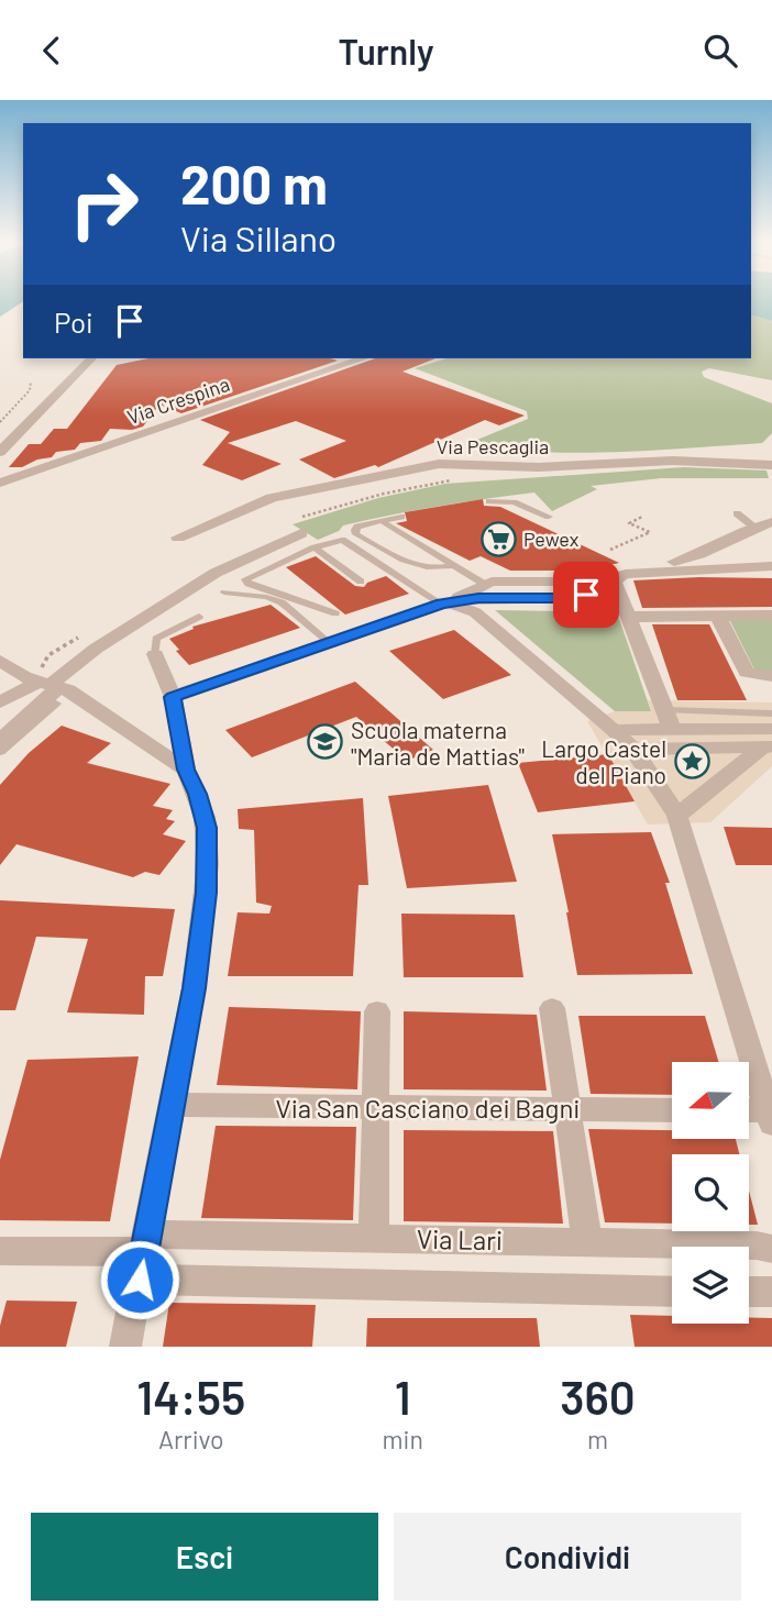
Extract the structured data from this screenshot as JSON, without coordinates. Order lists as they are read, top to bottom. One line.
{"streets":{"street":["Via Crespina","Via Pescaglia","Via San Casciano dei Bagni","Via Lari"]},"places":{"supermarket":["Pewex"],"school or university":["Scuola materna \"Maria de Mattias\""],"place":["Largo Castel del Piano"]},"north":"left","page":{"header":"Turnly","turn":["200 m","Via Sillano"],"then":"Poi","eta":["14:55","Arrivo","1","min","360","m"],"buttons":["Esci","Condividi"]}}
